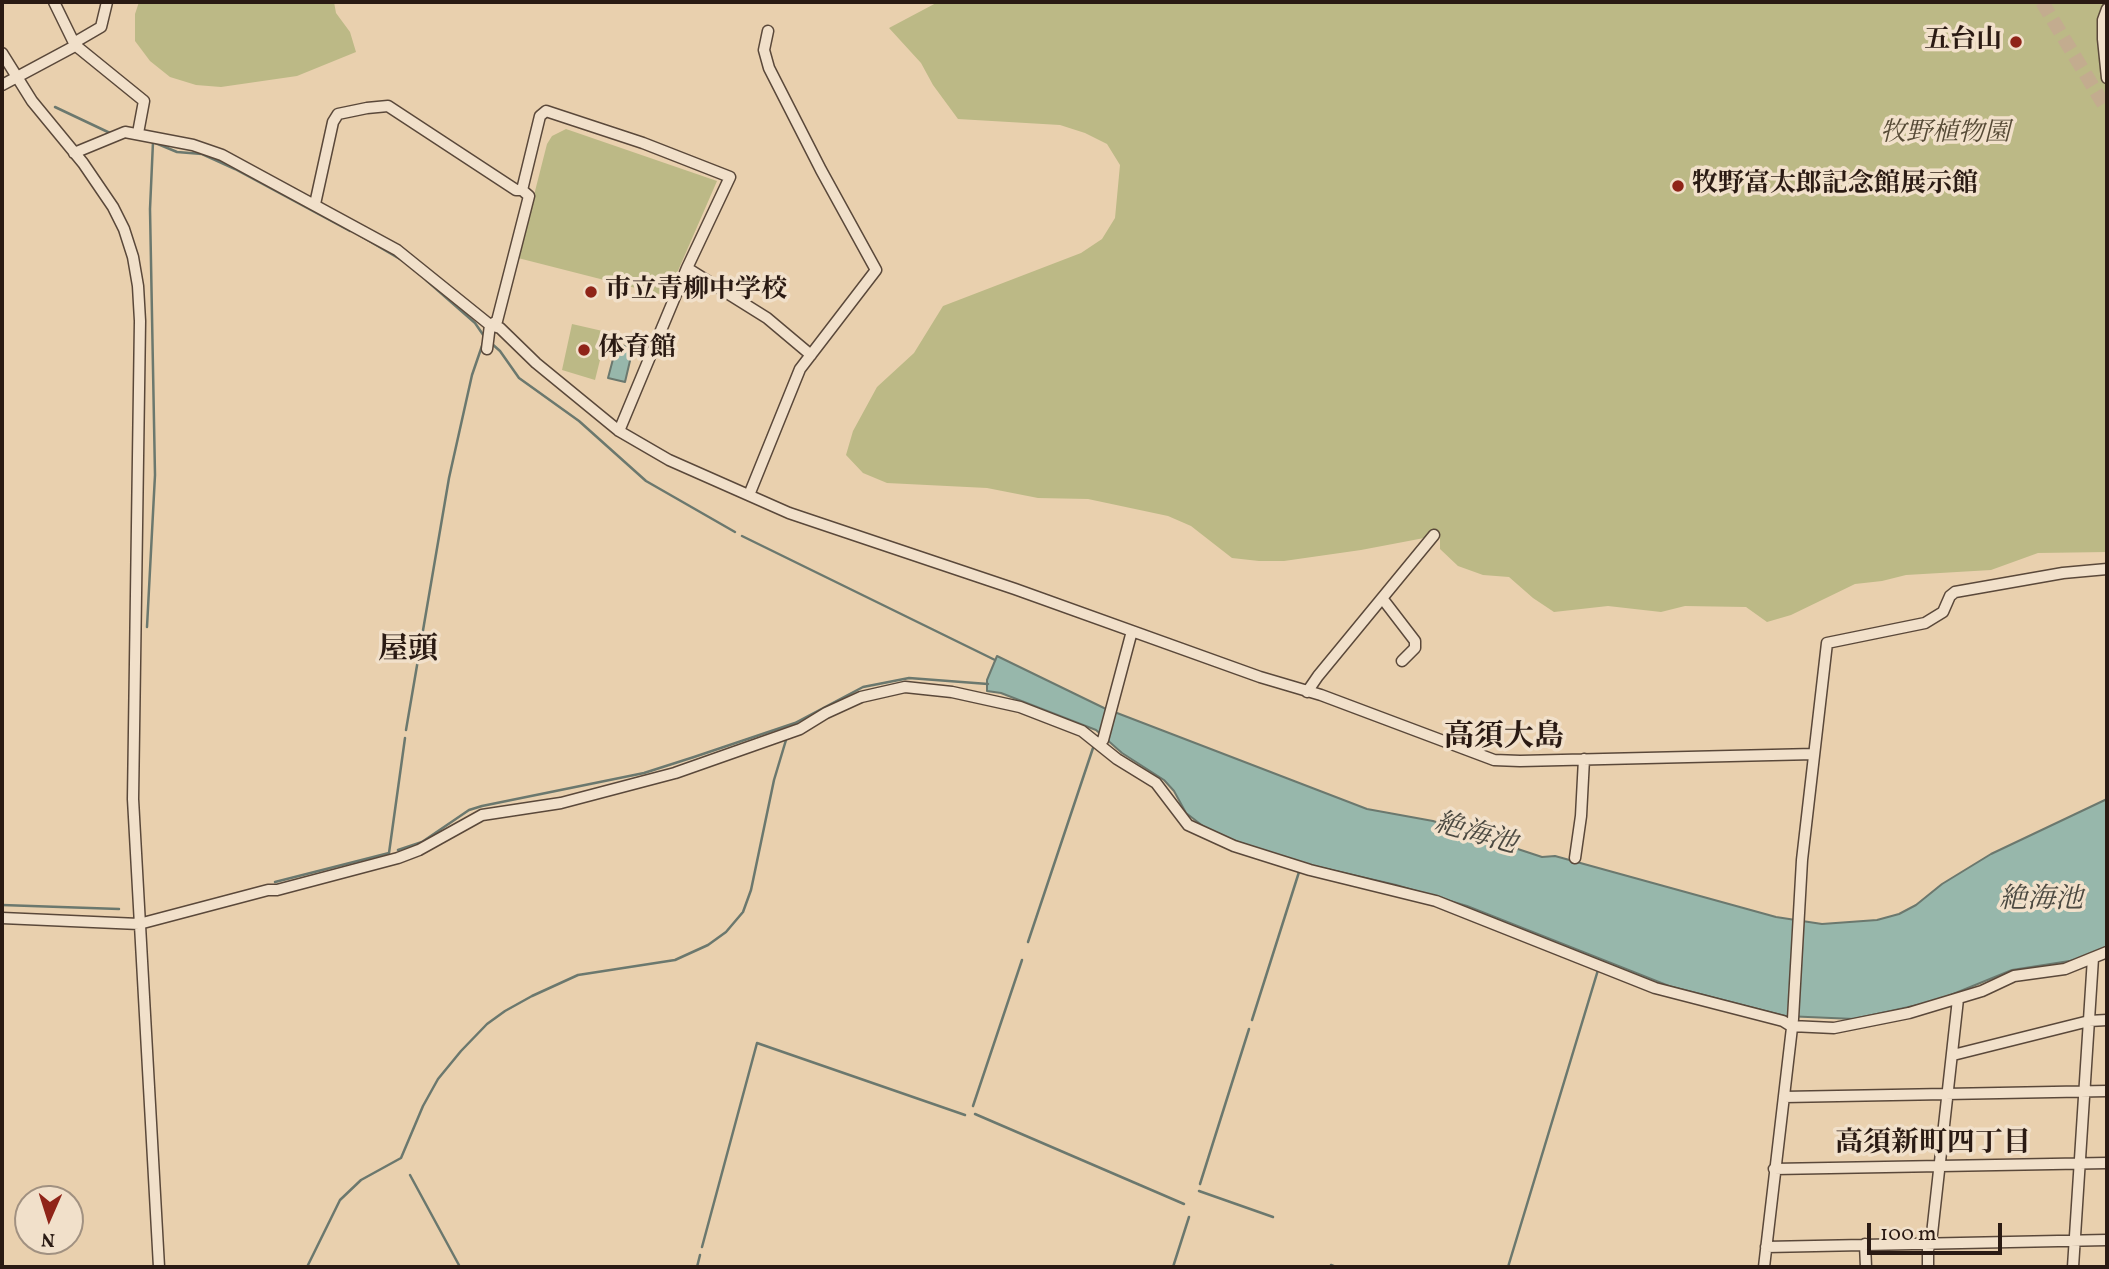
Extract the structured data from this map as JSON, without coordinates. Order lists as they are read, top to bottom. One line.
{"districts":["屋頭","高須大島","高須新町四丁目"],"water":["絶海池"],"parks":["牧野植物園"],"places":["五台山","牧野富太郎記念館展示館","市立青柳中学校","体育館"],"scale_bar":"100 m","north":"bottom"}
